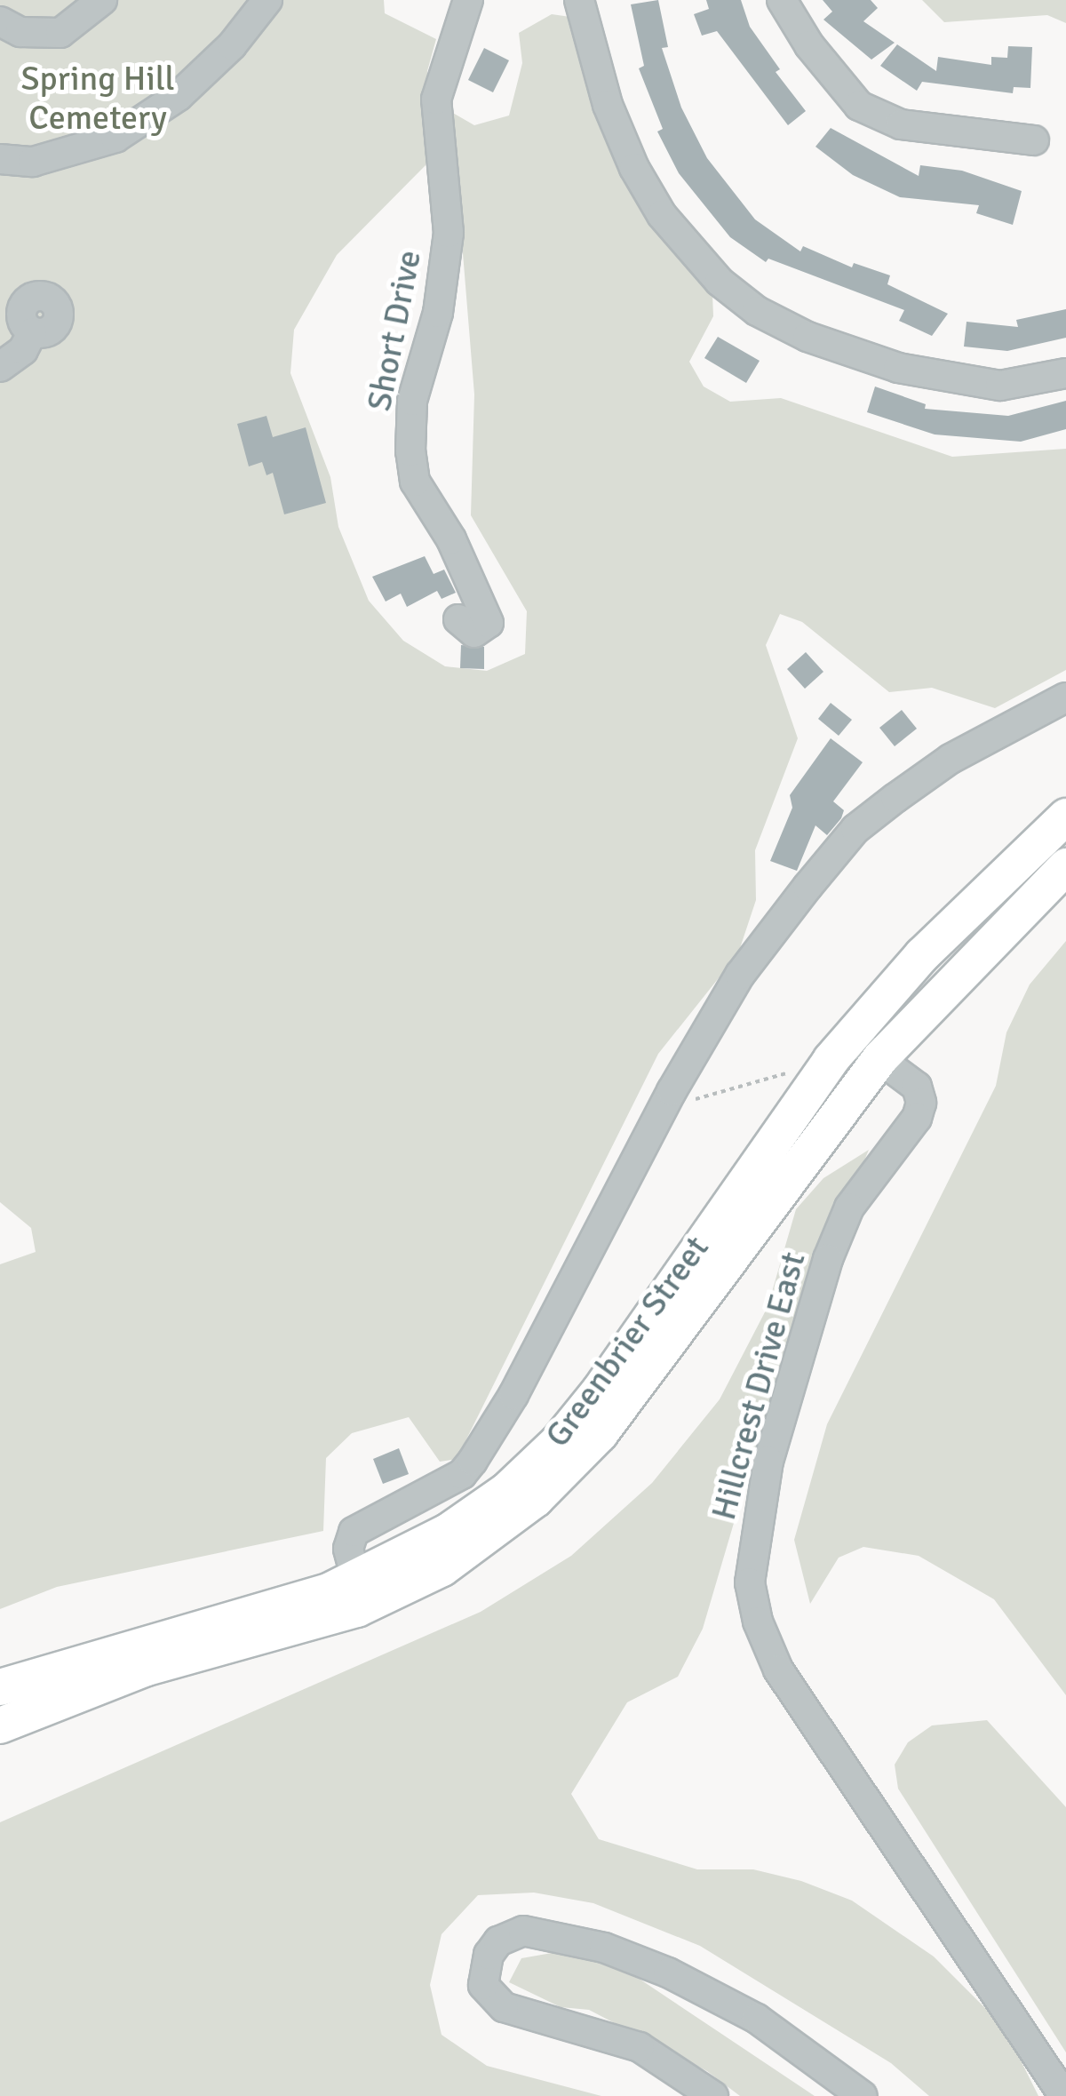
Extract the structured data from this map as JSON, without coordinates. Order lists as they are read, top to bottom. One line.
{"streets":{"main road":["Greenbrier Street"],"street":["Short Drive","Hillcrest Drive East"]},"crossings":[["Greenbrier Street","Hillcrest Drive East"]],"parks":["Spring Hill Cemetery"]}
